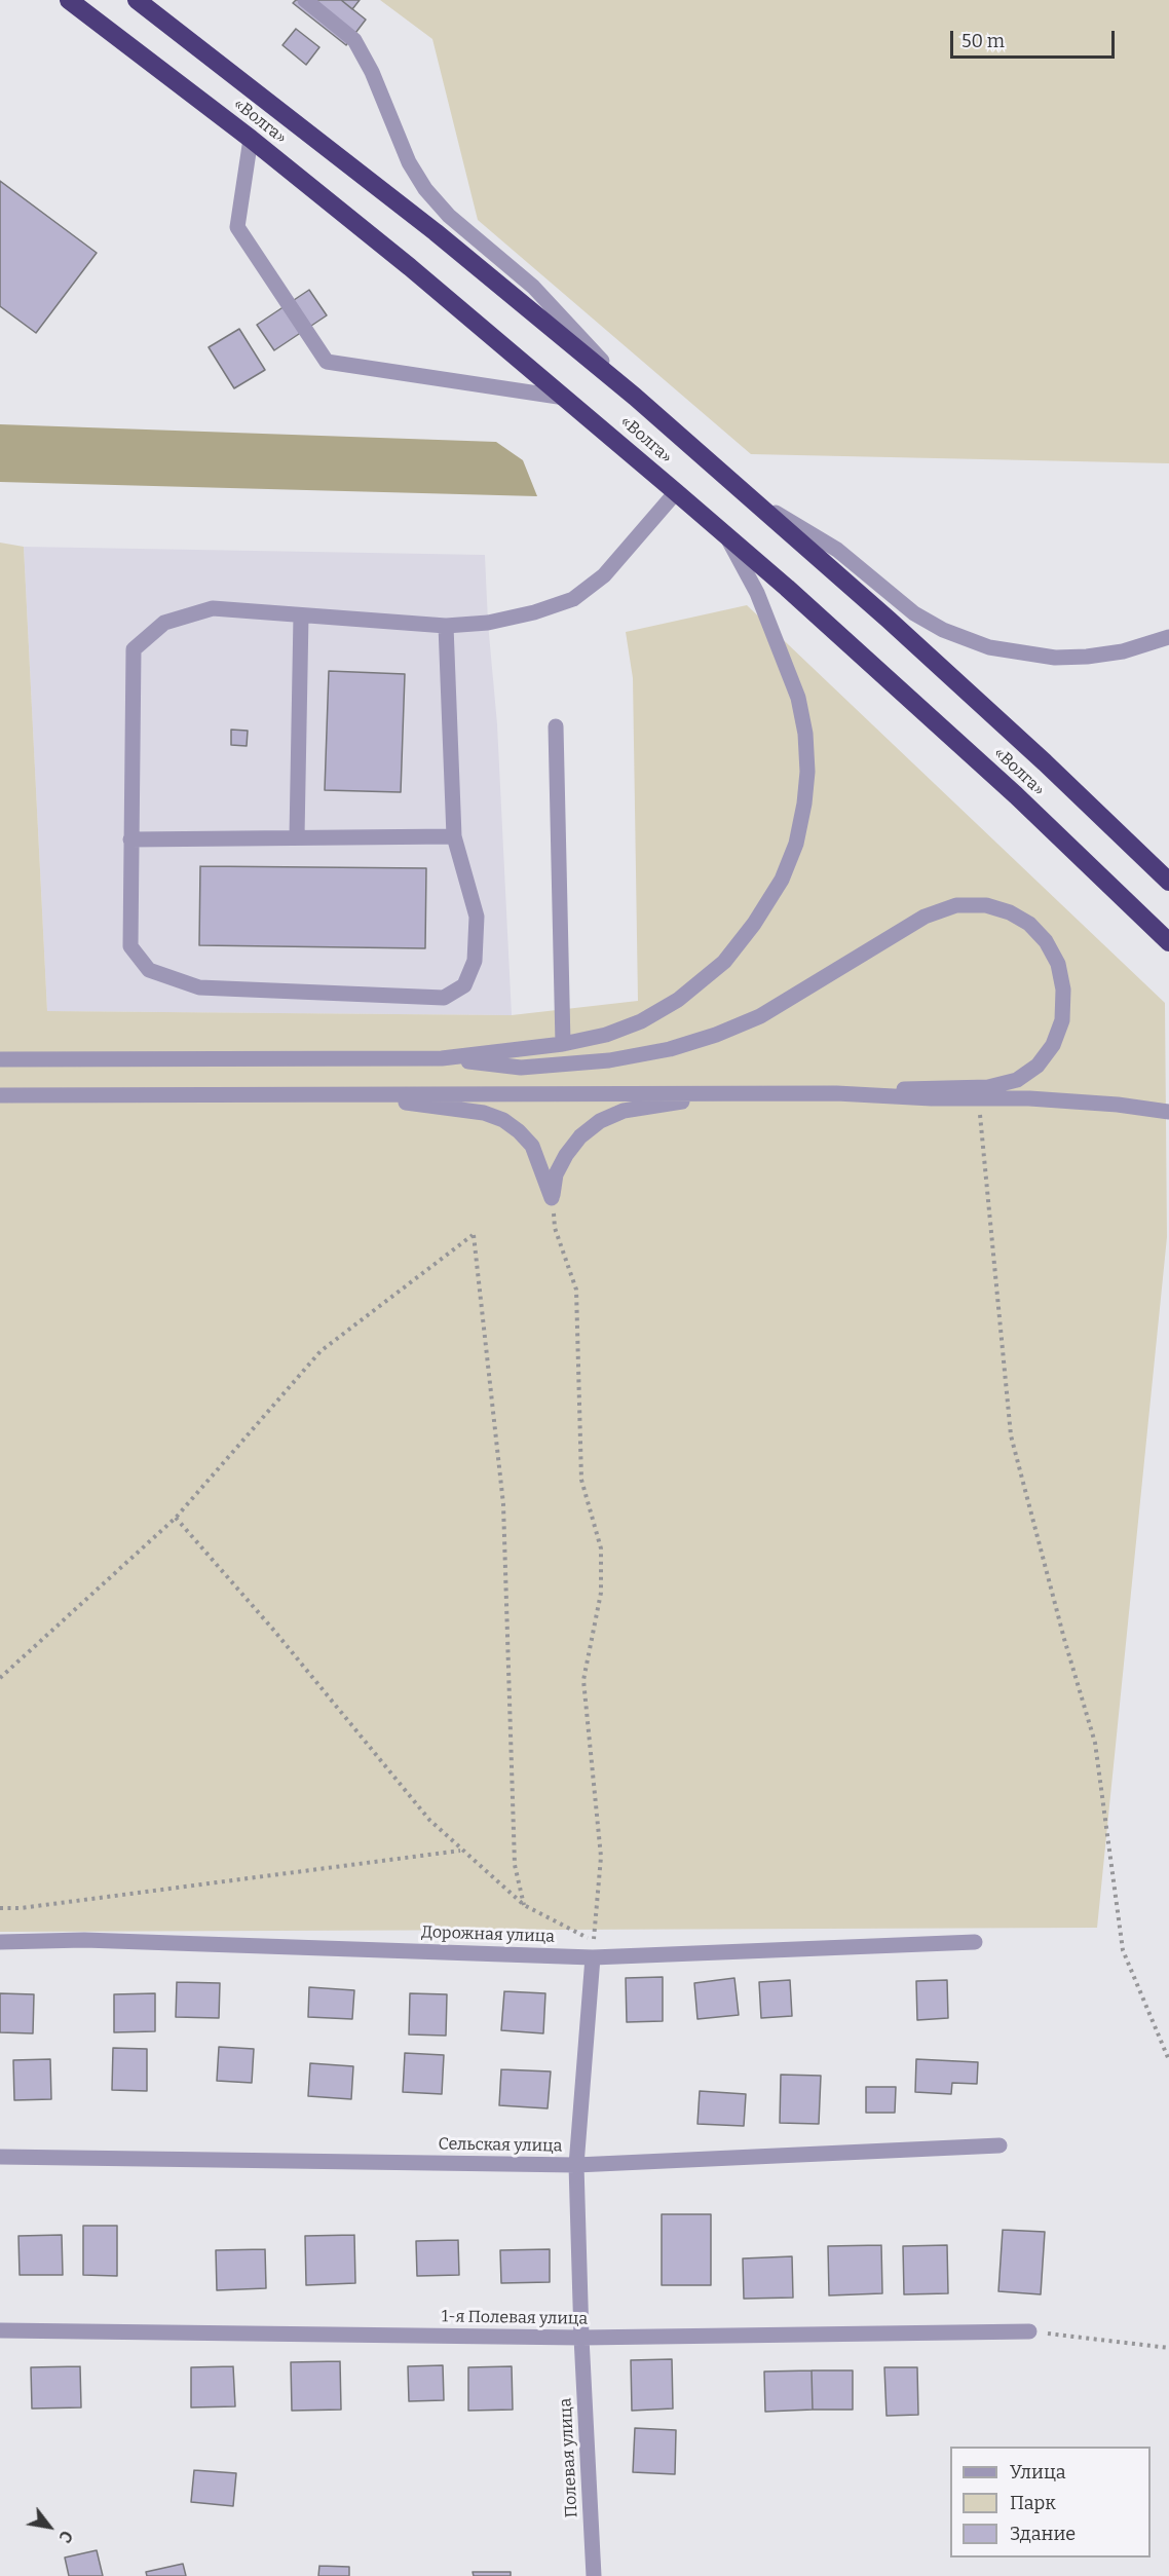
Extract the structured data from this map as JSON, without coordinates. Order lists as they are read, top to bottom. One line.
{"streets":{"highway":["«Волга»"],"street":["Дорожная улица","Сельская улица","1-я Полевая улица","Полевая улица"]},"crossings":[["Дорожная улица","Полевая улица"],["Сельская улица","Полевая улица"],["1-я Полевая улица","Полевая улица"]],"legend":["Улица","Парк","Здание"],"scale_bar":"50 m","north":"bottom right"}
